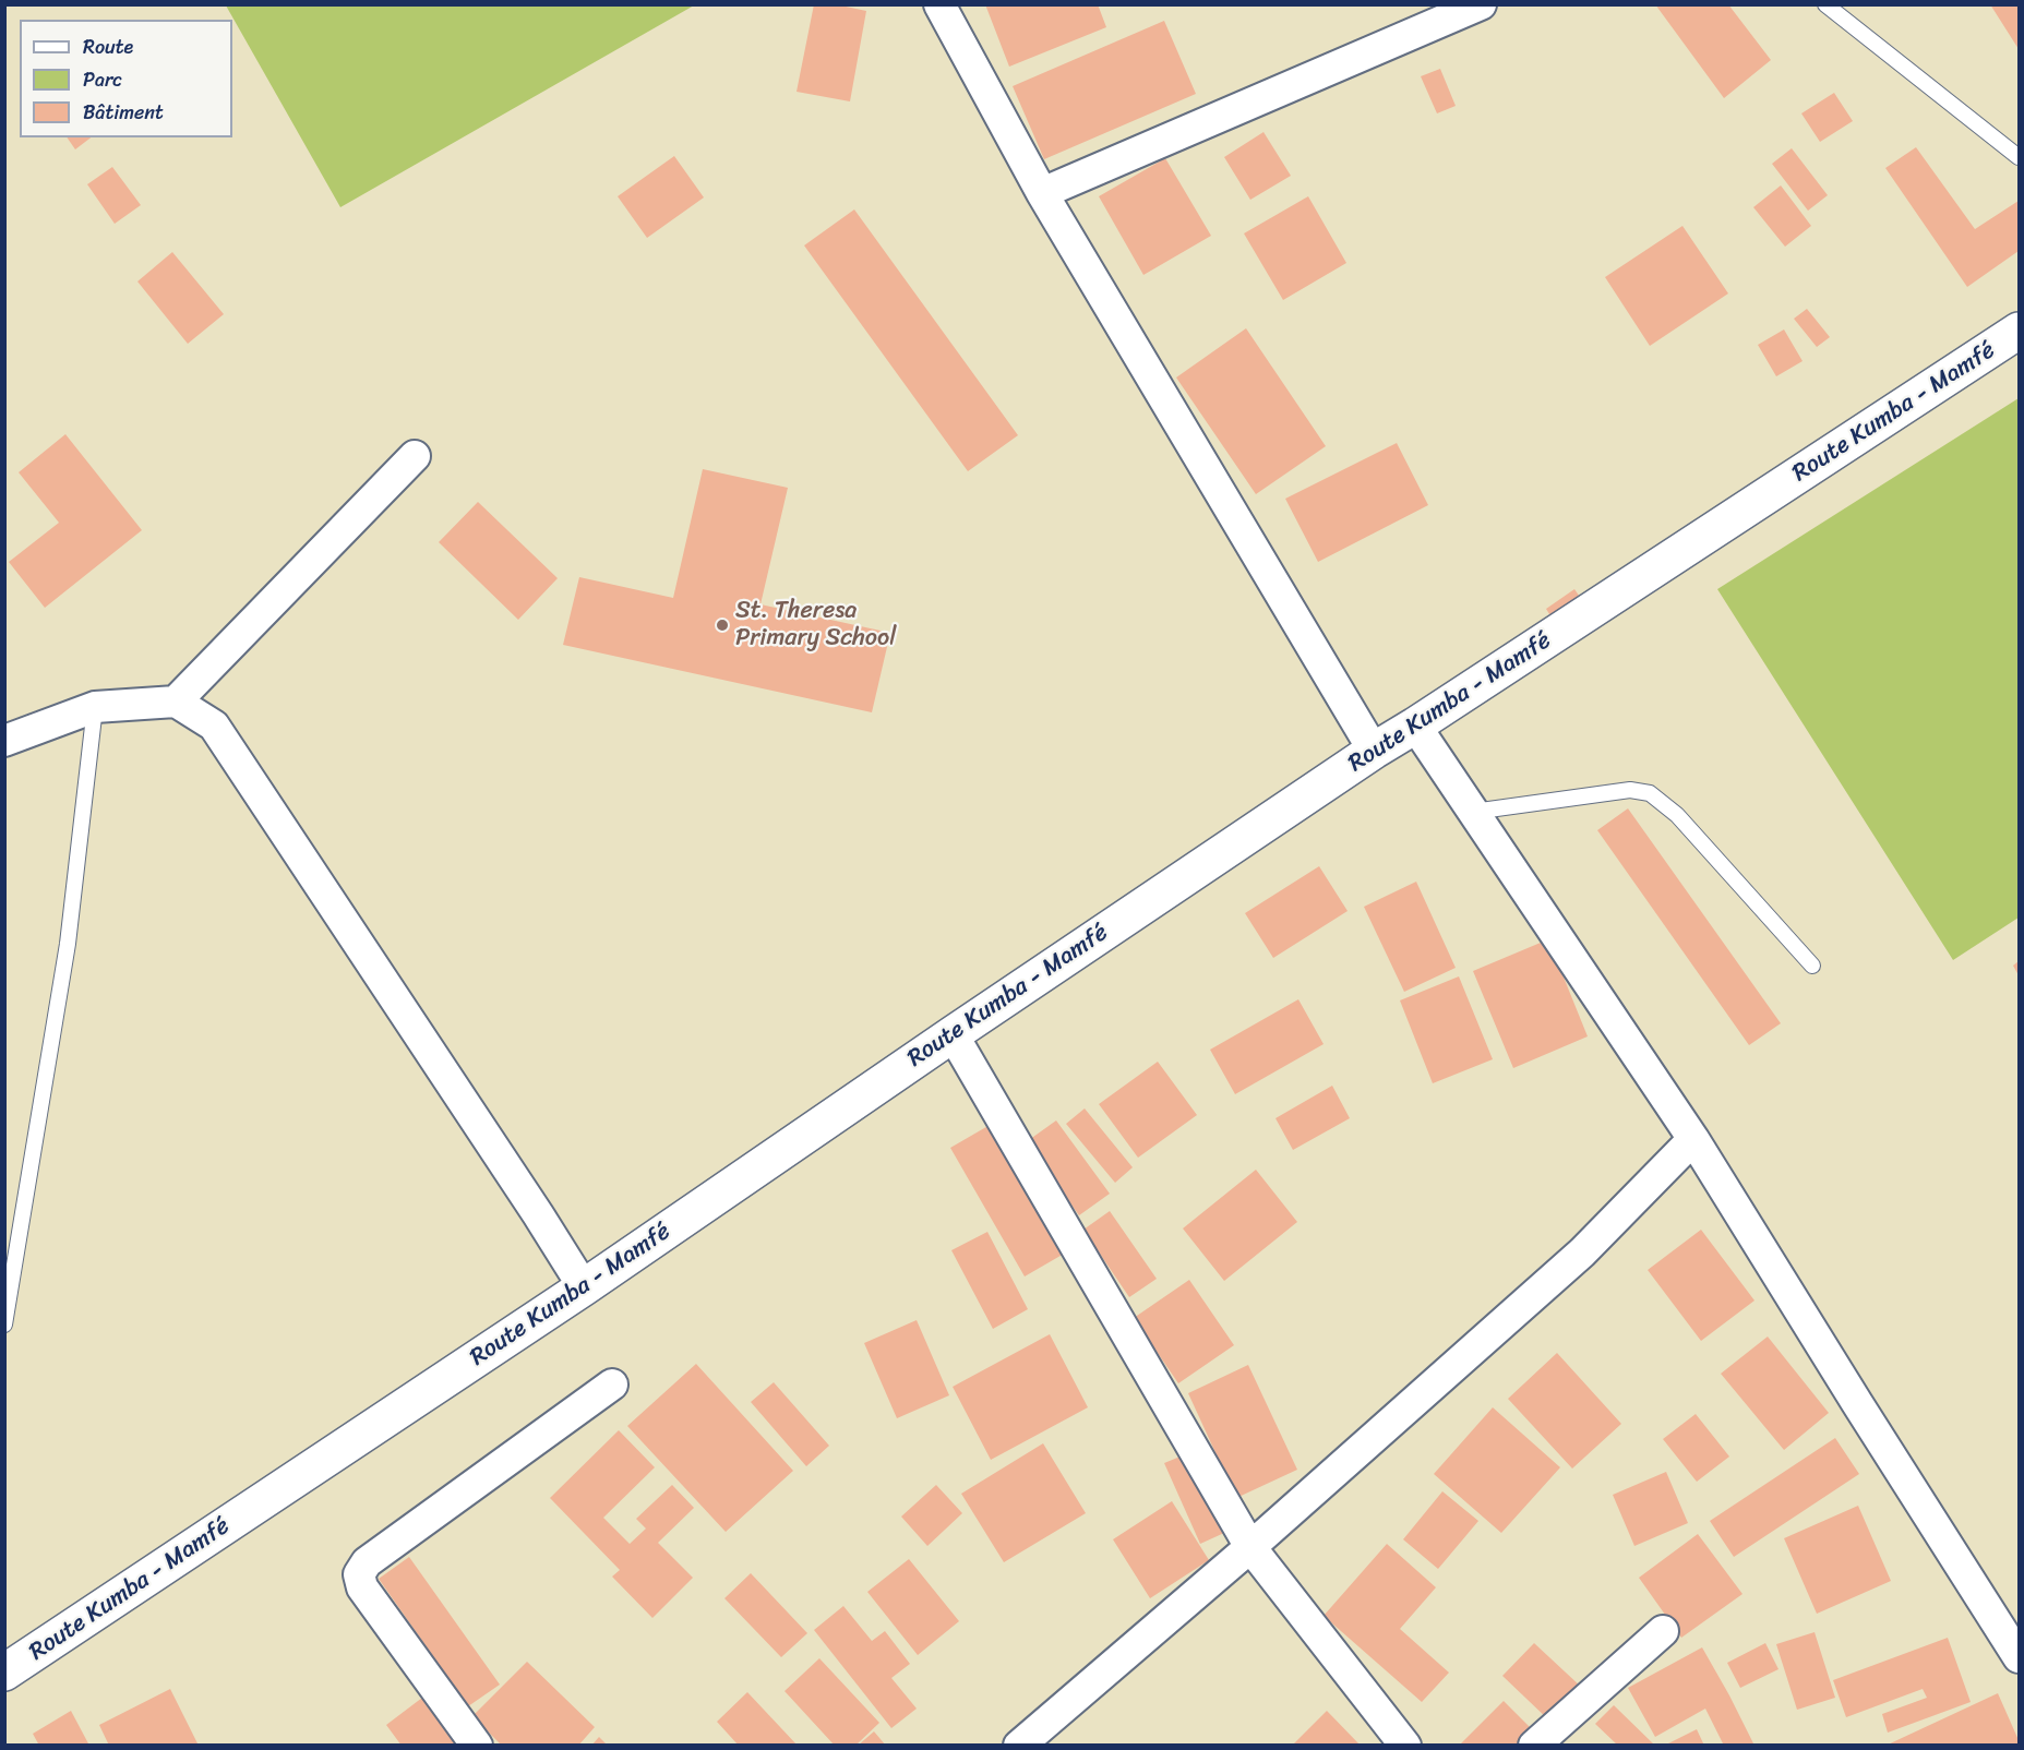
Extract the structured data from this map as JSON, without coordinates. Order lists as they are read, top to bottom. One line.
{"streets":{"highway":["Route Kumba - Mamfé"]},"places":["St. Theresa Primary School"],"legend":["Route","Parc","Bâtiment"]}
